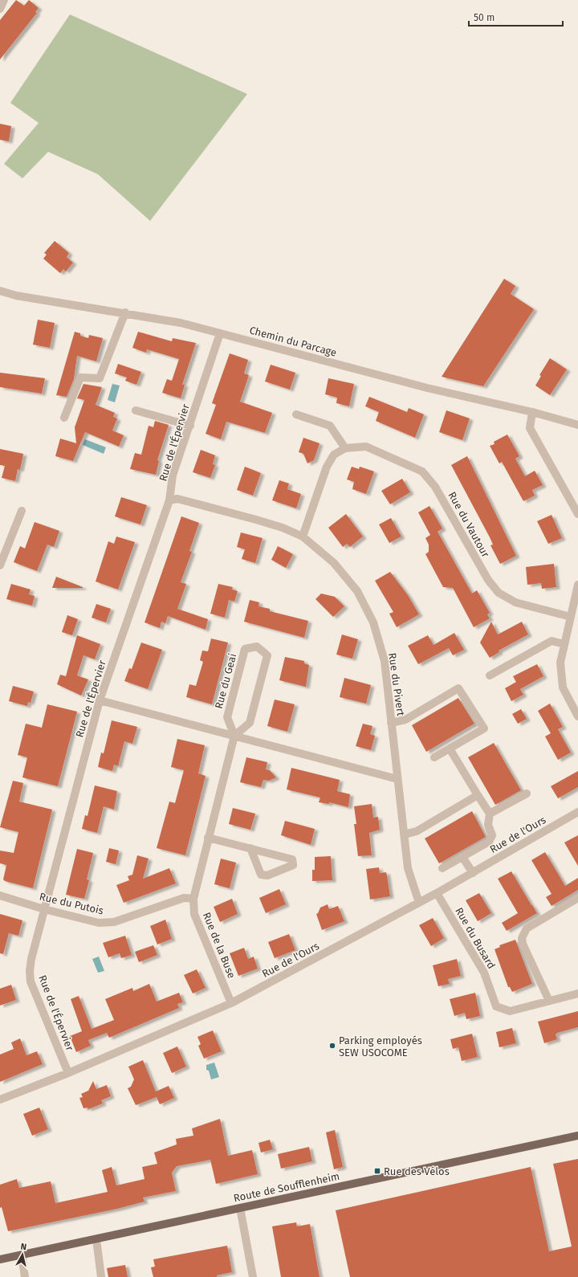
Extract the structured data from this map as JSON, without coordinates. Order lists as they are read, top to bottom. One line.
{"streets":{"main road":["Route de Soufflenheim"],"street":["Chemin du Parcage","Rue de l'Épervier","Rue du Vautour","Rue du Geai","Rue du Pivert","Rue de l'Ours","Rue du Putois","Rue du Busard","Rue de la Buse"]},"crossings":[["Chemin du Parcage","Rue de l'Épervier"],["Rue de l'Épervier","Rue du Pivert"],["Rue de l'Épervier","Rue de l'Ours"],["Rue de l'Épervier","Rue du Putois"],["Rue du Geai","Rue de la Buse"],["Rue du Pivert","Rue de l'Ours"],["Rue de l'Ours","Rue du Busard"],["Rue de l'Ours","Rue de la Buse"],["Rue du Putois","Rue de la Buse"]],"places":{"other":["Parking employés SEW USOCOME"],"transit":["Rue des Vélos"]},"scale_bar":"50 m","north":"top"}
